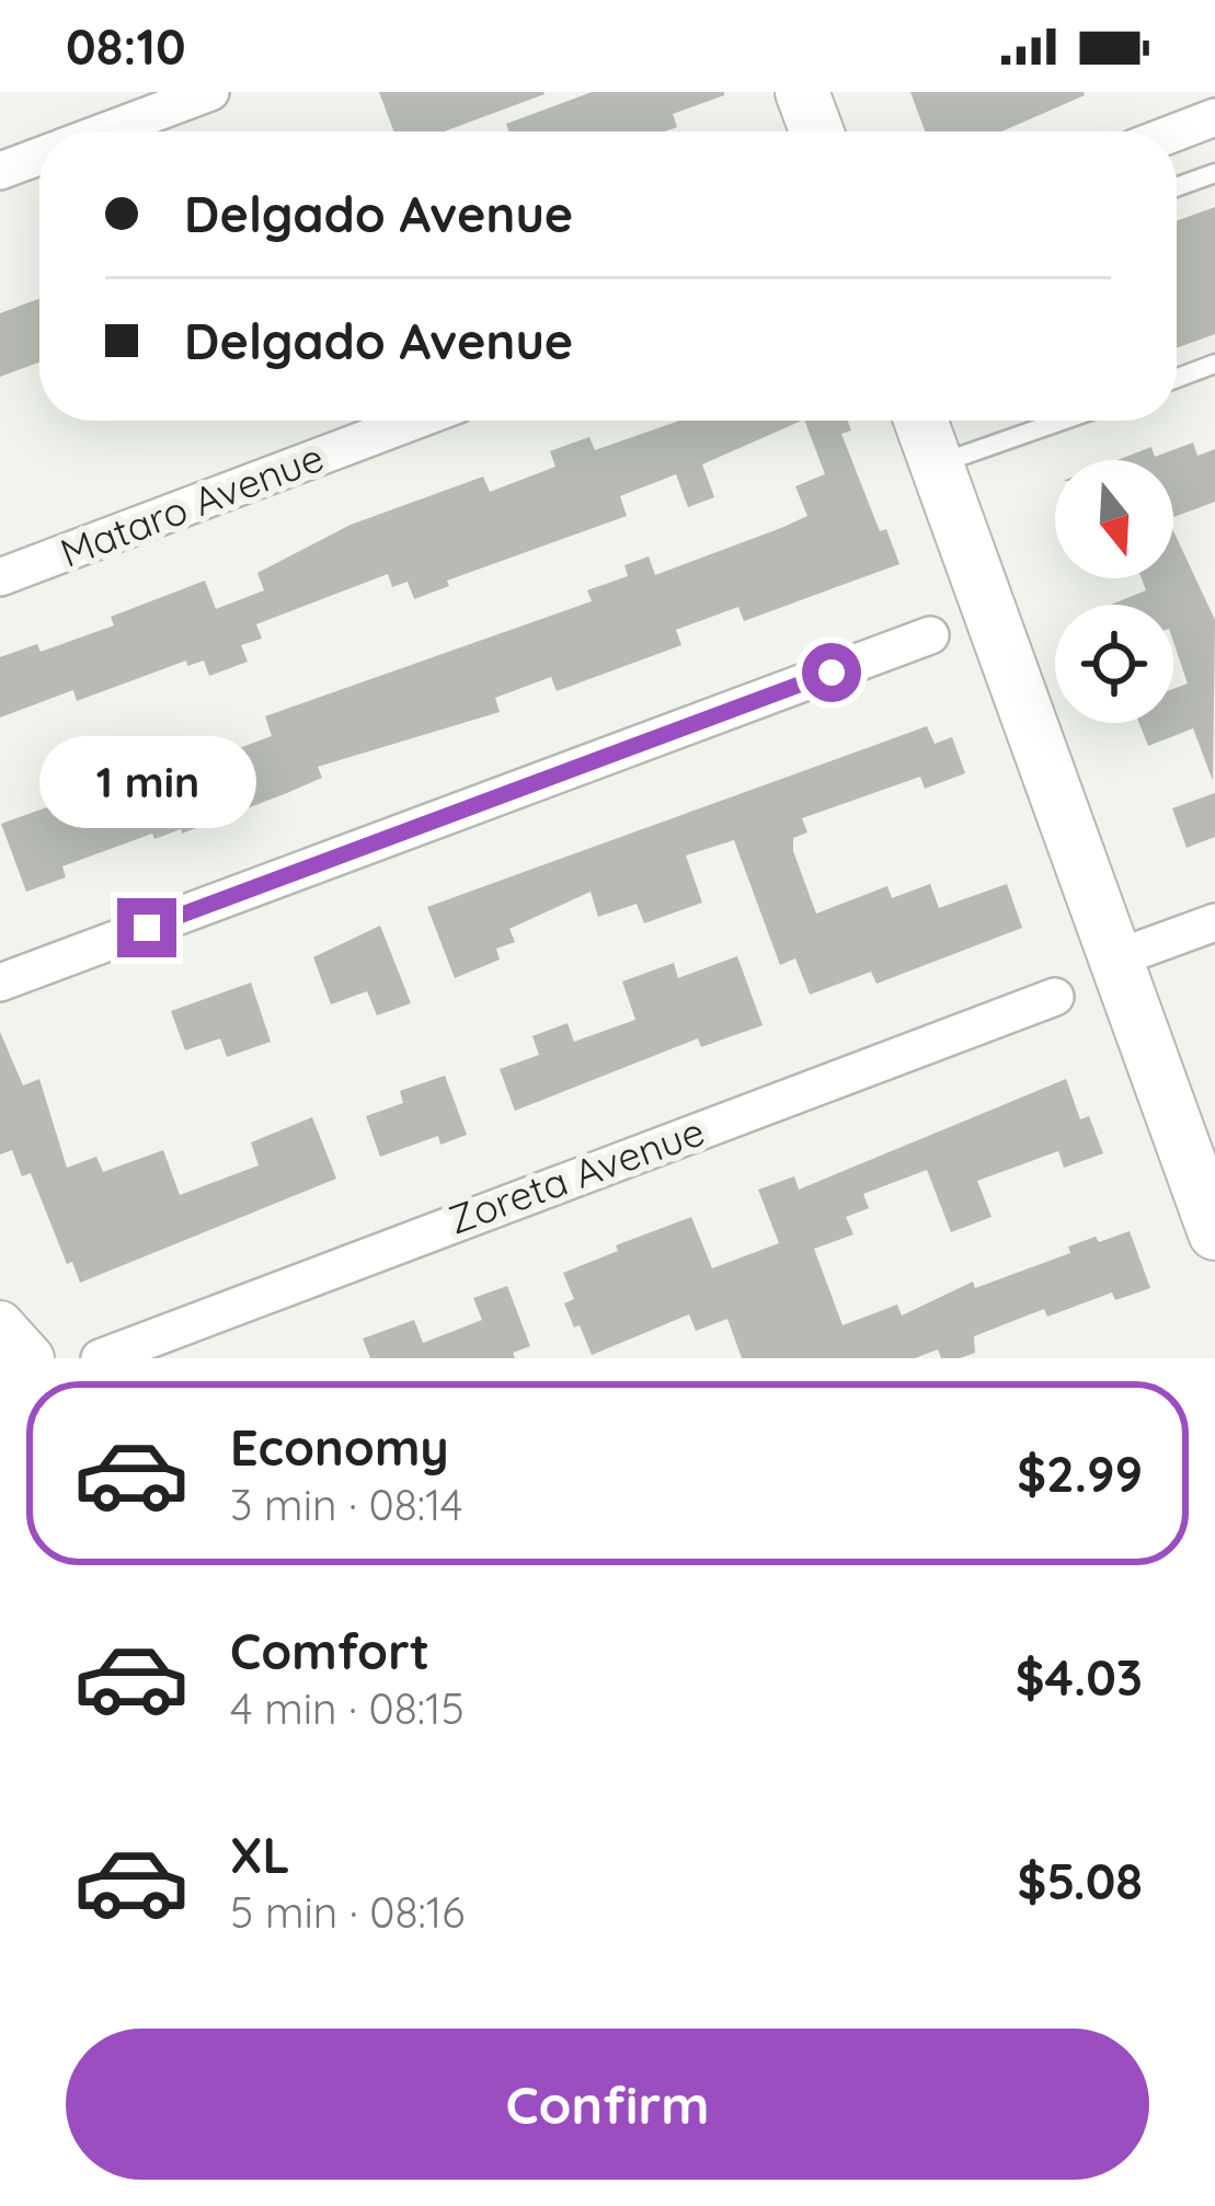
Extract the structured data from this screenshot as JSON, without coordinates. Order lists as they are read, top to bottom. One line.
{"streets":{"street":["Mataro Avenue","Zoreta Avenue"]},"north":"bottom","page":{"status":"08:10","banner":["Delgado Avenue","Delgado Avenue"],"bubble":"1 min","list":[{"name":"Economy","note":"3 min · 08:14","value":"$2.99"},{"name":"Comfort","note":"4 min · 08:15","value":"$4.03"},{"name":"XL","note":"5 min · 08:16","value":"$5.08"}],"buttons":"Confirm"}}
